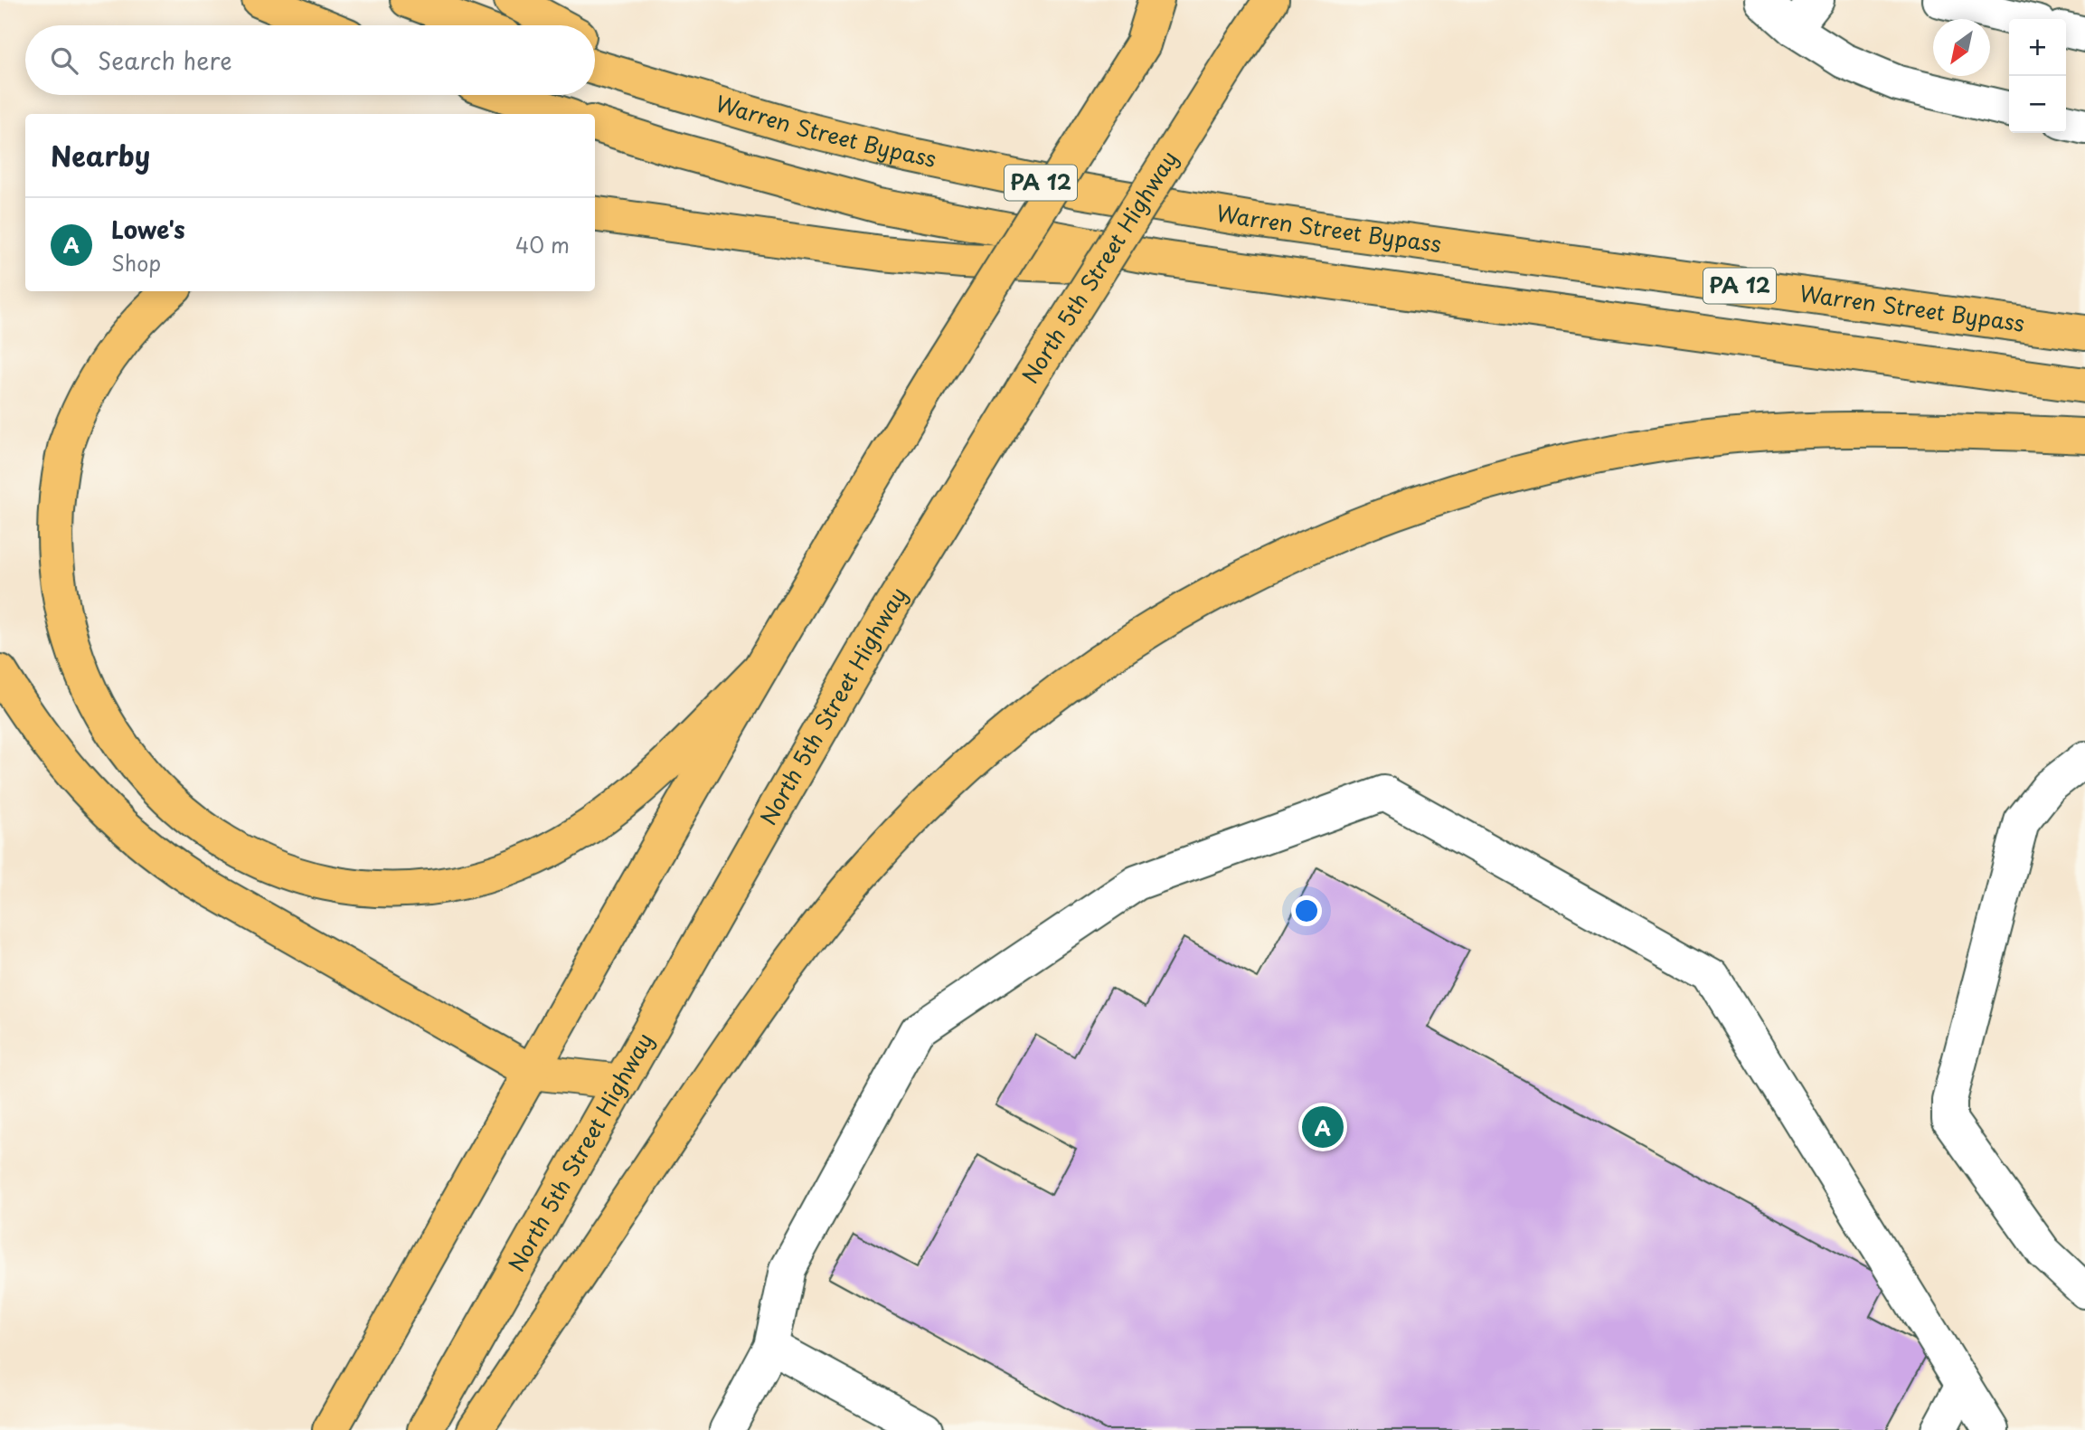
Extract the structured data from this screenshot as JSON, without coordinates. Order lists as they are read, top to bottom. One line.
{"streets":{"main road":["Warren Street Bypass","PA 12","North 5th Street Highway"]},"north":"bottom left","page":{"map_buttons":["+","−"],"search":"Search here","heading":"Nearby","list":[{"mark":"A","name":"Lowe's","note":"Shop","value":"40 m"}],"pins":"A"}}
